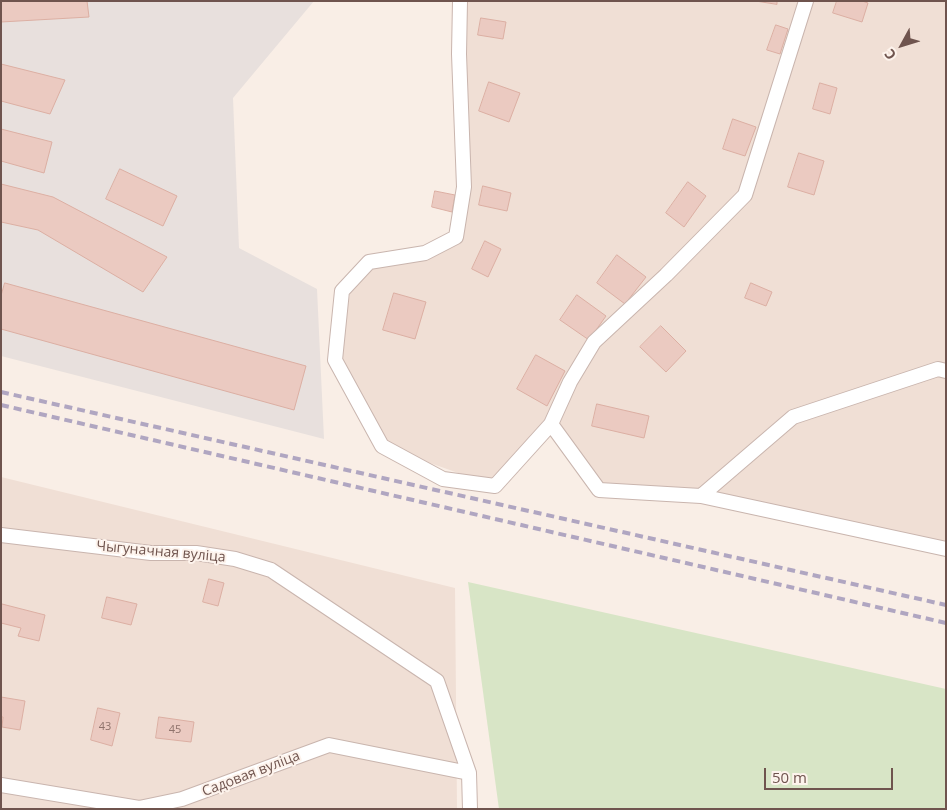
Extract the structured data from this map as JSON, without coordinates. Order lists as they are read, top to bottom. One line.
{"streets":{"street":["Чыгуначная вуліца","Садовая вуліца"]},"crossings":[["Чыгуначная вуліца","Садовая вуліца"]],"house_numbers":["43","45"],"scale_bar":"50 m","north":"bottom left"}
